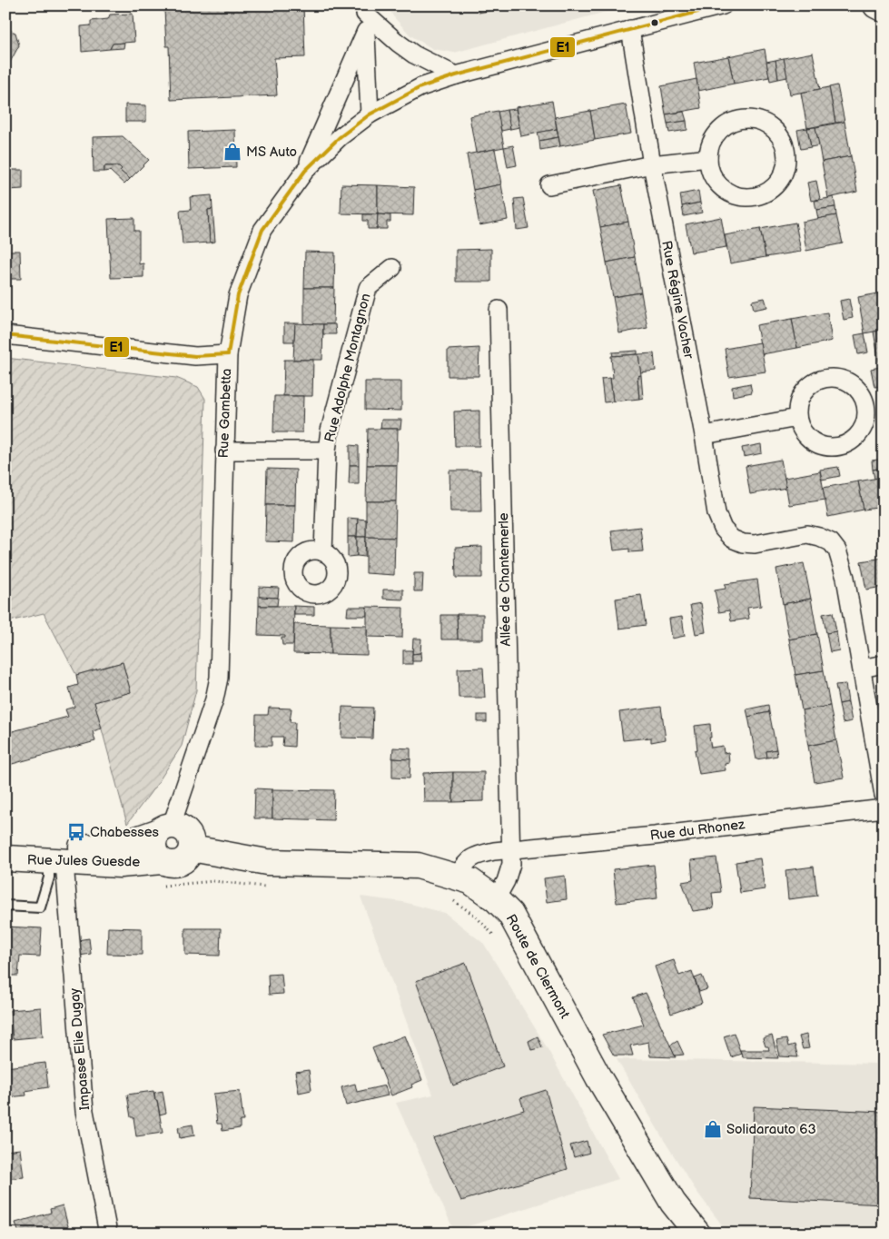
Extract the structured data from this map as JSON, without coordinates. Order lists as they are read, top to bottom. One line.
{"streets":{"main road":["Rue Jules Guesde","Route de Clermont"],"street":["Rue Régine Vacher","Rue Adolphe Montagnon","Rue Gambetta","Allée de Chantemerle","Rue du Rhonez","Impasse Elie Dugay"]},"crossings":[["Rue Régine Vacher","Rue Gambetta"],["Rue Adolphe Montagnon","Rue Gambetta"],["Rue Gambetta","Rue Jules Guesde"],["Rue Gambetta","Route de Clermont"],["Allée de Chantemerle","Rue du Rhonez"],["Allée de Chantemerle","Route de Clermont"],["Rue du Rhonez","Route de Clermont"],["Rue Jules Guesde","Route de Clermont"],["Rue Jules Guesde","Impasse Elie Dugay"]],"places":{"shop":["MS Auto","Solidarauto 63"],"bus stop":["Chabesses"]},"lines":["transit line E1"]}
